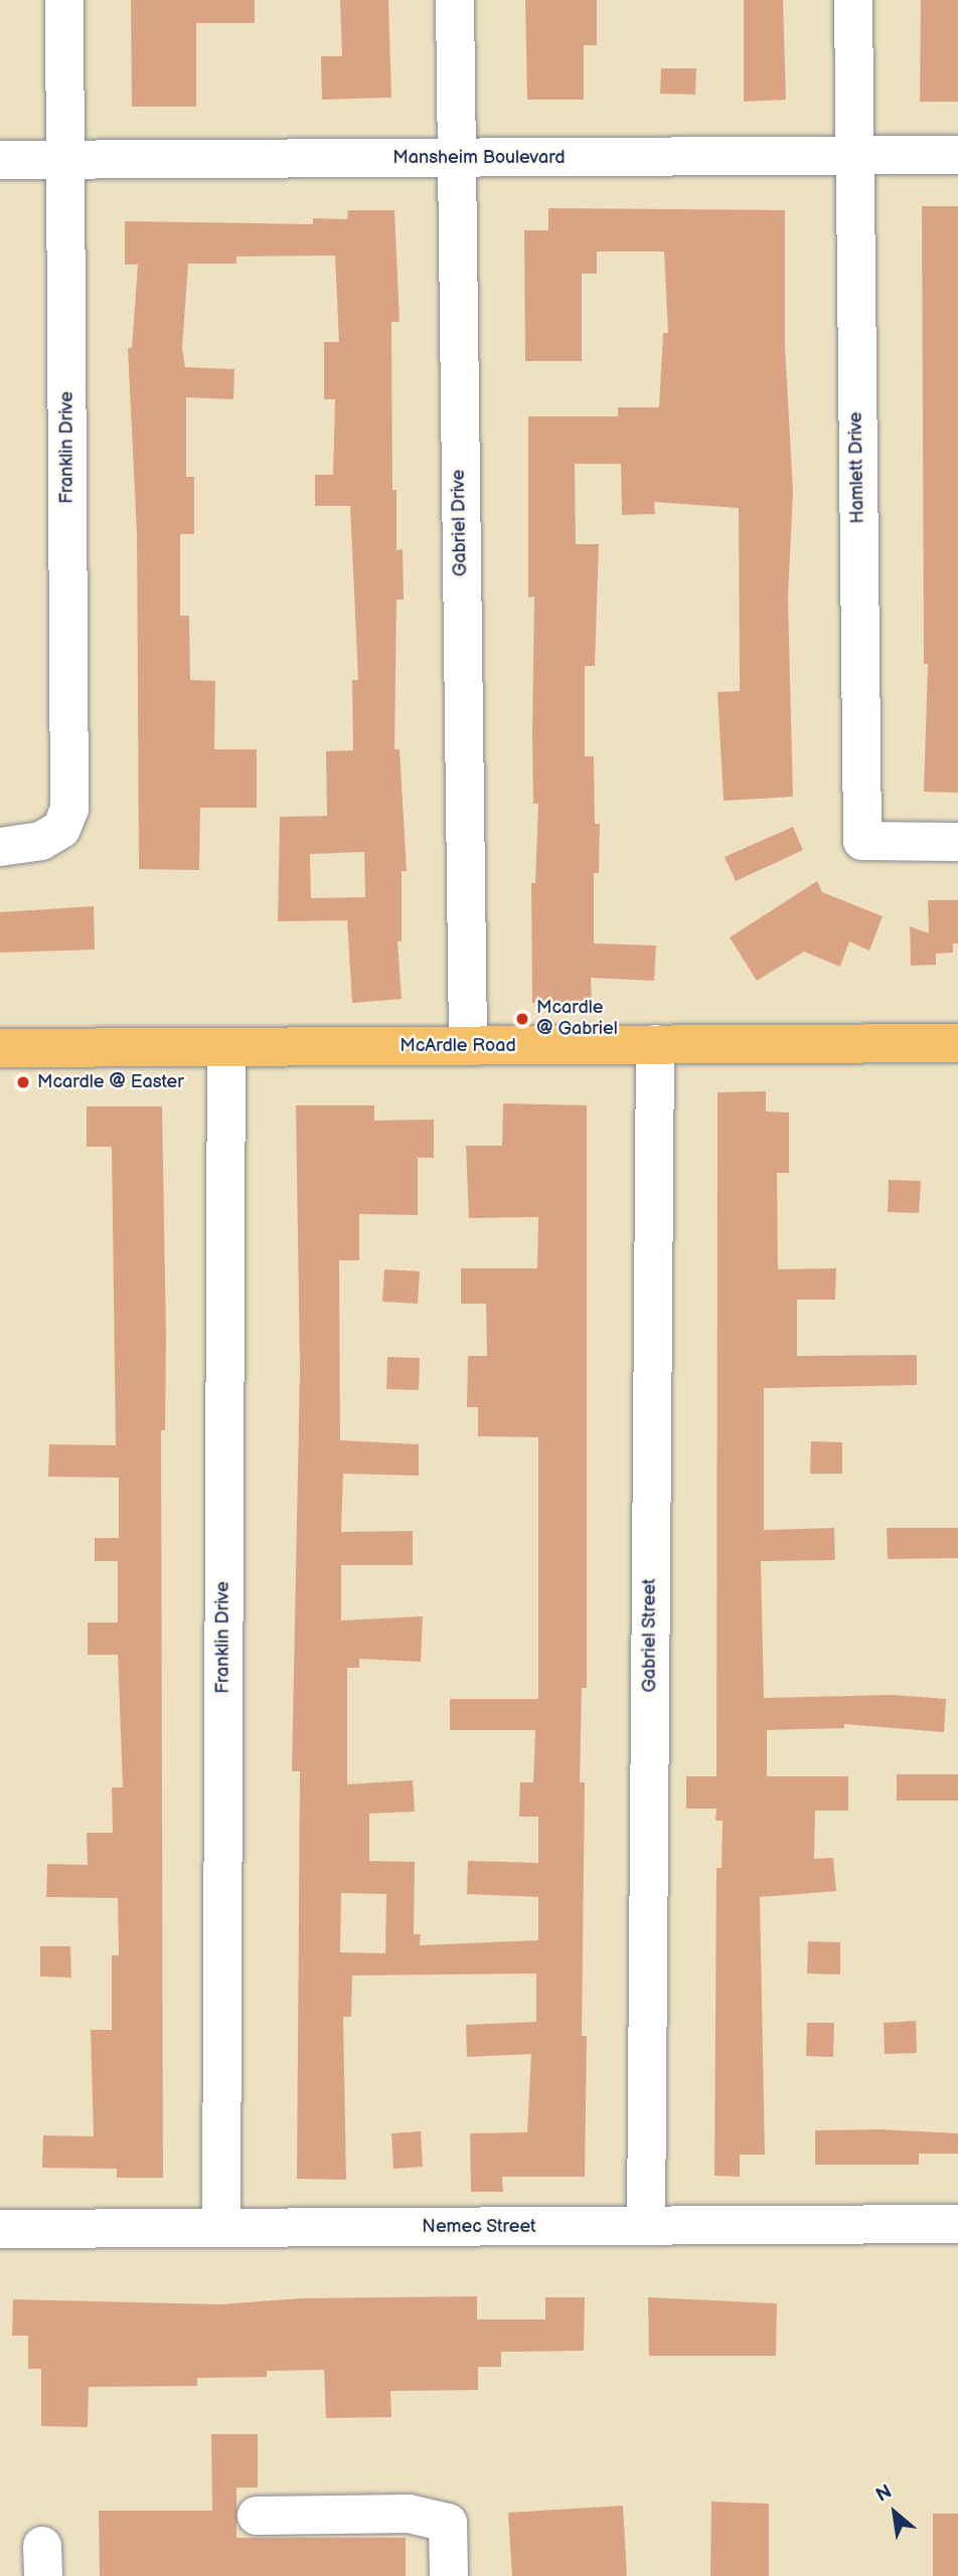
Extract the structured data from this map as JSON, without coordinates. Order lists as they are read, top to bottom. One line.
{"streets":{"main road":["McArdle Road"],"street":["Mansheim Boulevard","Franklin Drive","Hamlett Drive","Gabriel Drive","Gabriel Street","Nemec Street"]},"crossings":[["Mansheim Boulevard","Franklin Drive"],["Mansheim Boulevard","Hamlett Drive"],["Mansheim Boulevard","Gabriel Drive"],["Franklin Drive","McArdle Road"],["Franklin Drive","Nemec Street"],["Gabriel Drive","McArdle Road"],["McArdle Road","Gabriel Street"],["Gabriel Street","Nemec Street"]],"places":["Mcardle @ Gabriel","Mcardle @ Easter"],"north":"top left"}
